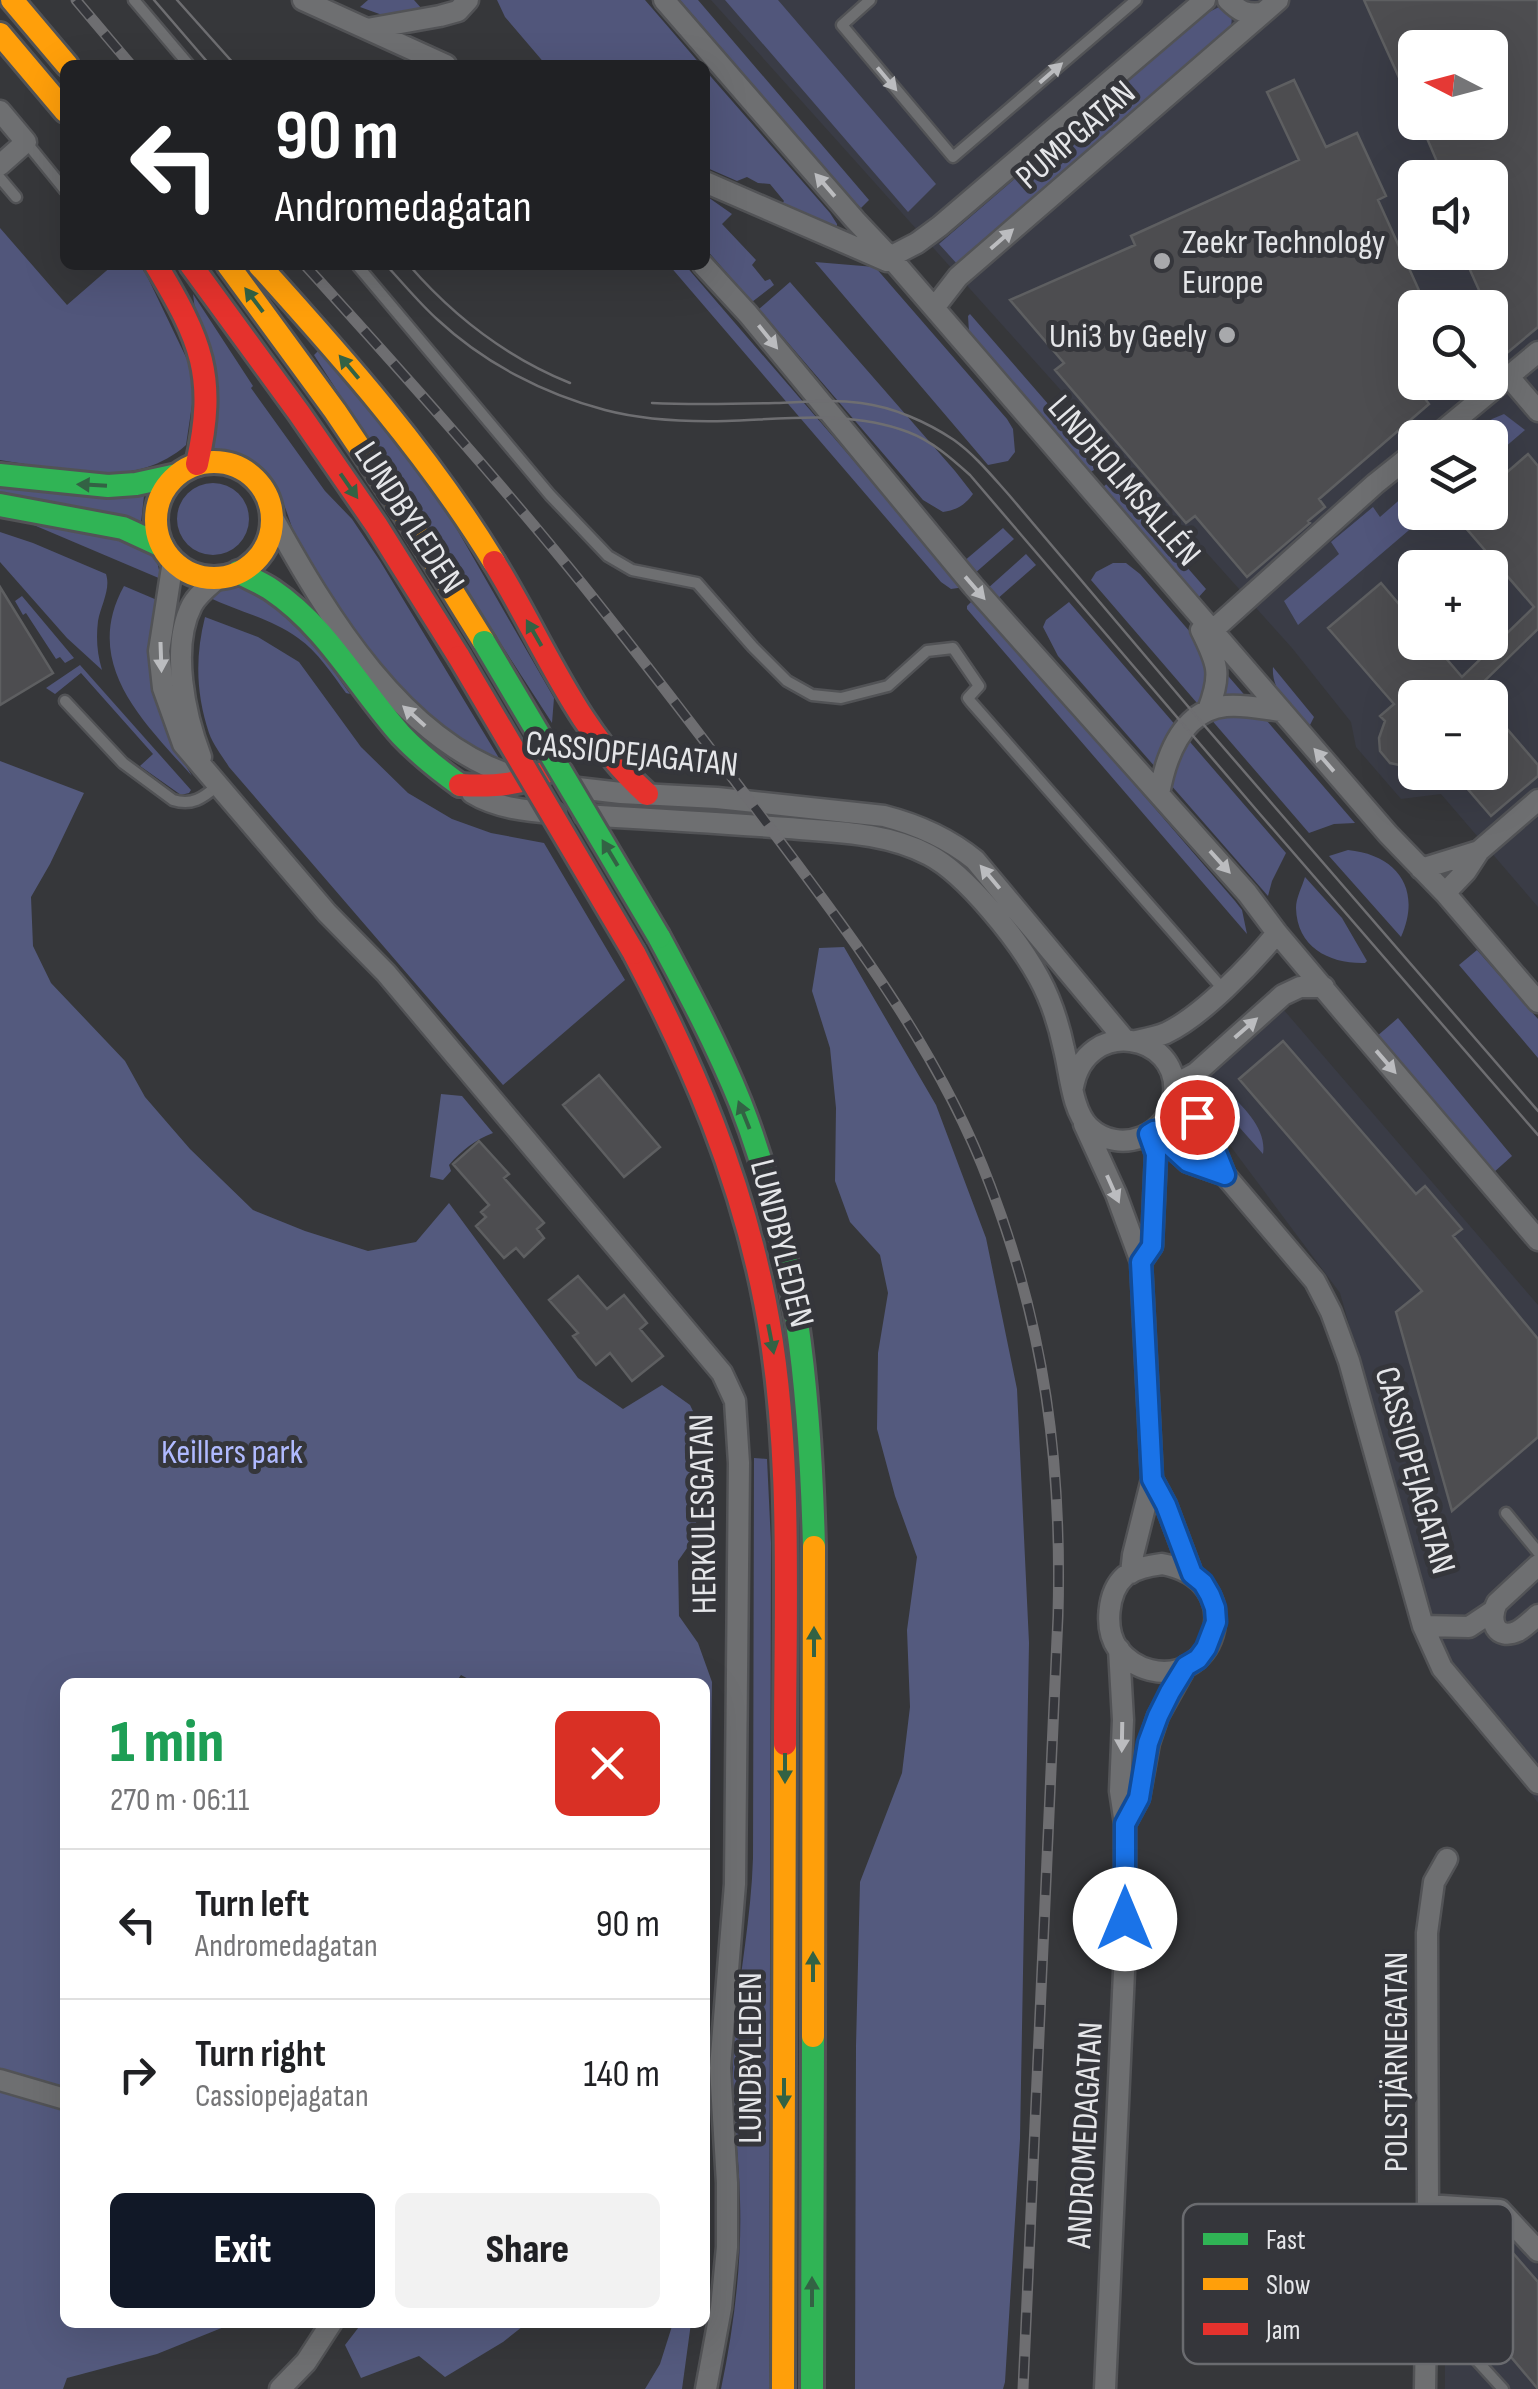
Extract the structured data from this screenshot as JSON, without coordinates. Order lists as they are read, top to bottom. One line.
{"streets":{"main road":["LUNDBYLEDEN","CASSIOPEJAGATAN"],"street":["PUMPGATAN","LINDHOLMSALLÉN","HERKULESGATAN","POLSTJÄRNEGATAN","ANDROMEDAGATAN"]},"crossings":[["PUMPGATAN","LINDHOLMSALLÉN"],["CASSIOPEJAGATAN","HERKULESGATAN"],["CASSIOPEJAGATAN","ANDROMEDAGATAN"]],"parks":["Keillers park"],"places":["Zeekr Technology Europe","Uni3 by Geely"],"legend":["Fast","Slow","Jam"],"north":"left","page":{"map_buttons":["+","−"],"turn":["90 m","Andromedagatan"],"heading":["1 min","270 m · 06:11"],"list":[{"name":"Turn left","note":"Andromedagatan","value":"90 m"},{"name":"Turn right","note":"Cassiopejagatan","value":"140 m"}],"buttons":["Exit","Share"]}}
